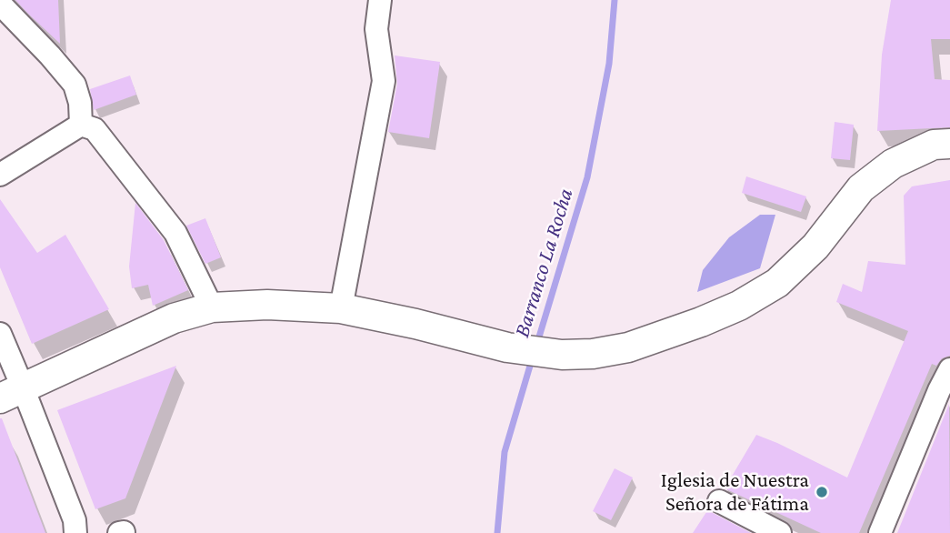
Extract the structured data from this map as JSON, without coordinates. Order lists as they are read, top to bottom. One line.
{"water":["Barranco La Rocha"],"places":["Iglesia de Nuestra Señora de Fátima"]}
